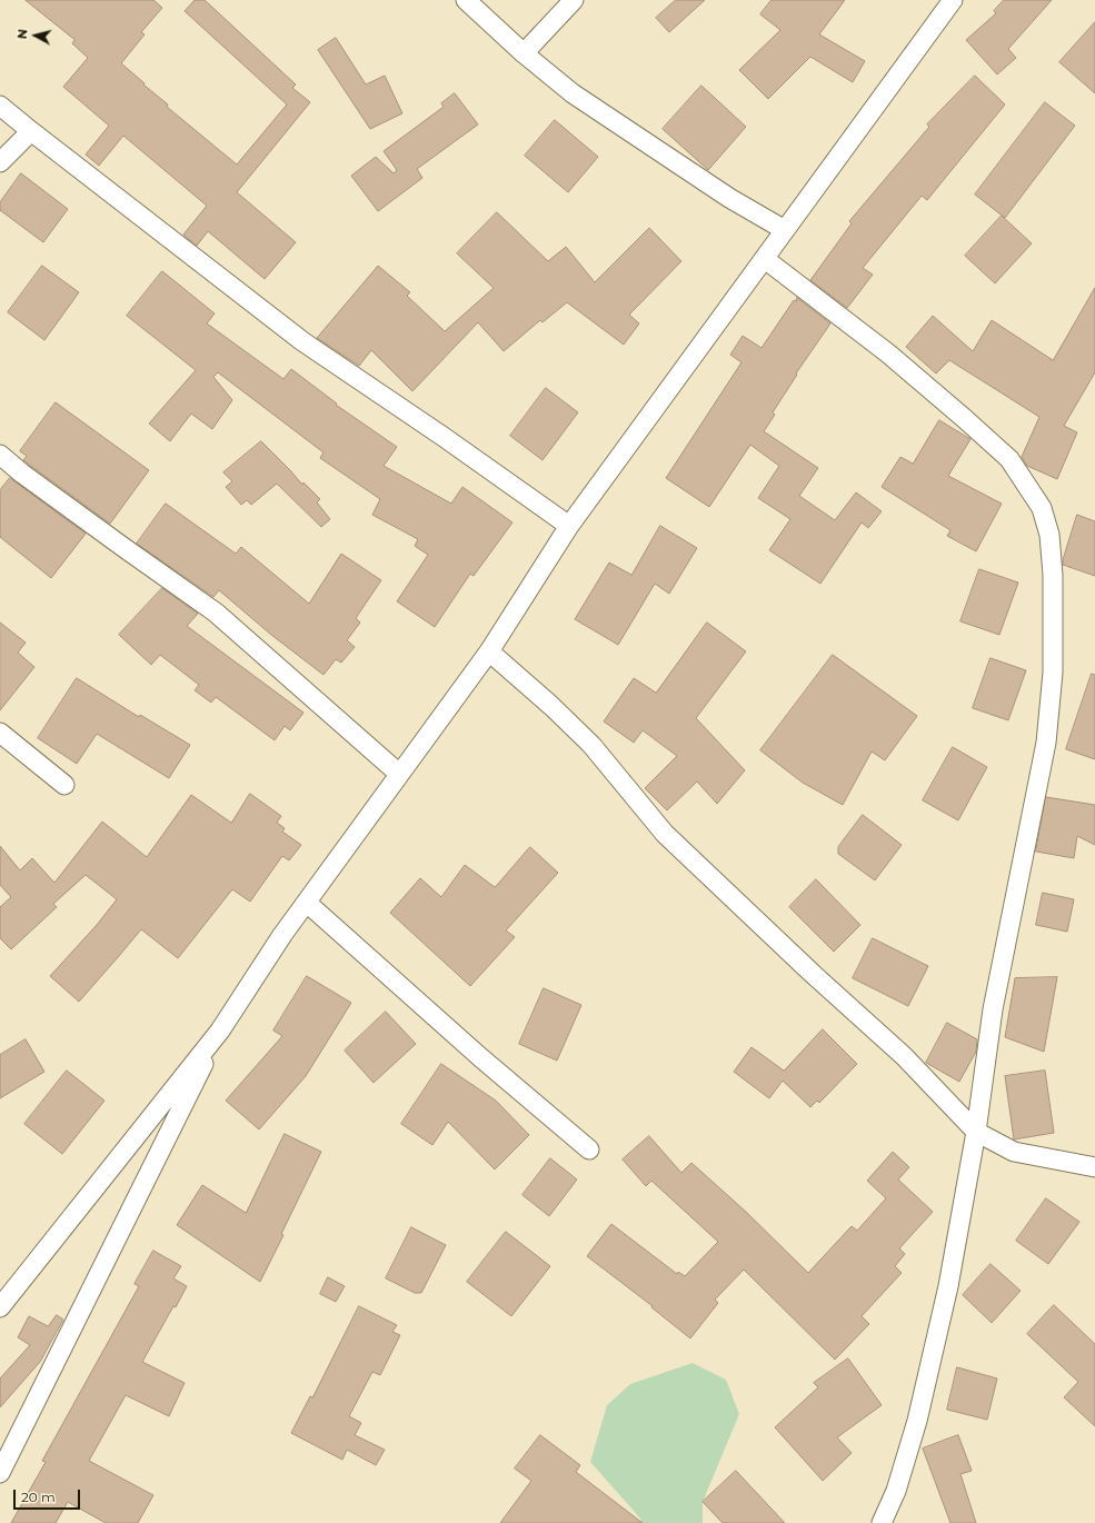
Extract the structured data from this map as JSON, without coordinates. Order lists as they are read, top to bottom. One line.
{"scale_bar":"20 m","north":"left"}
